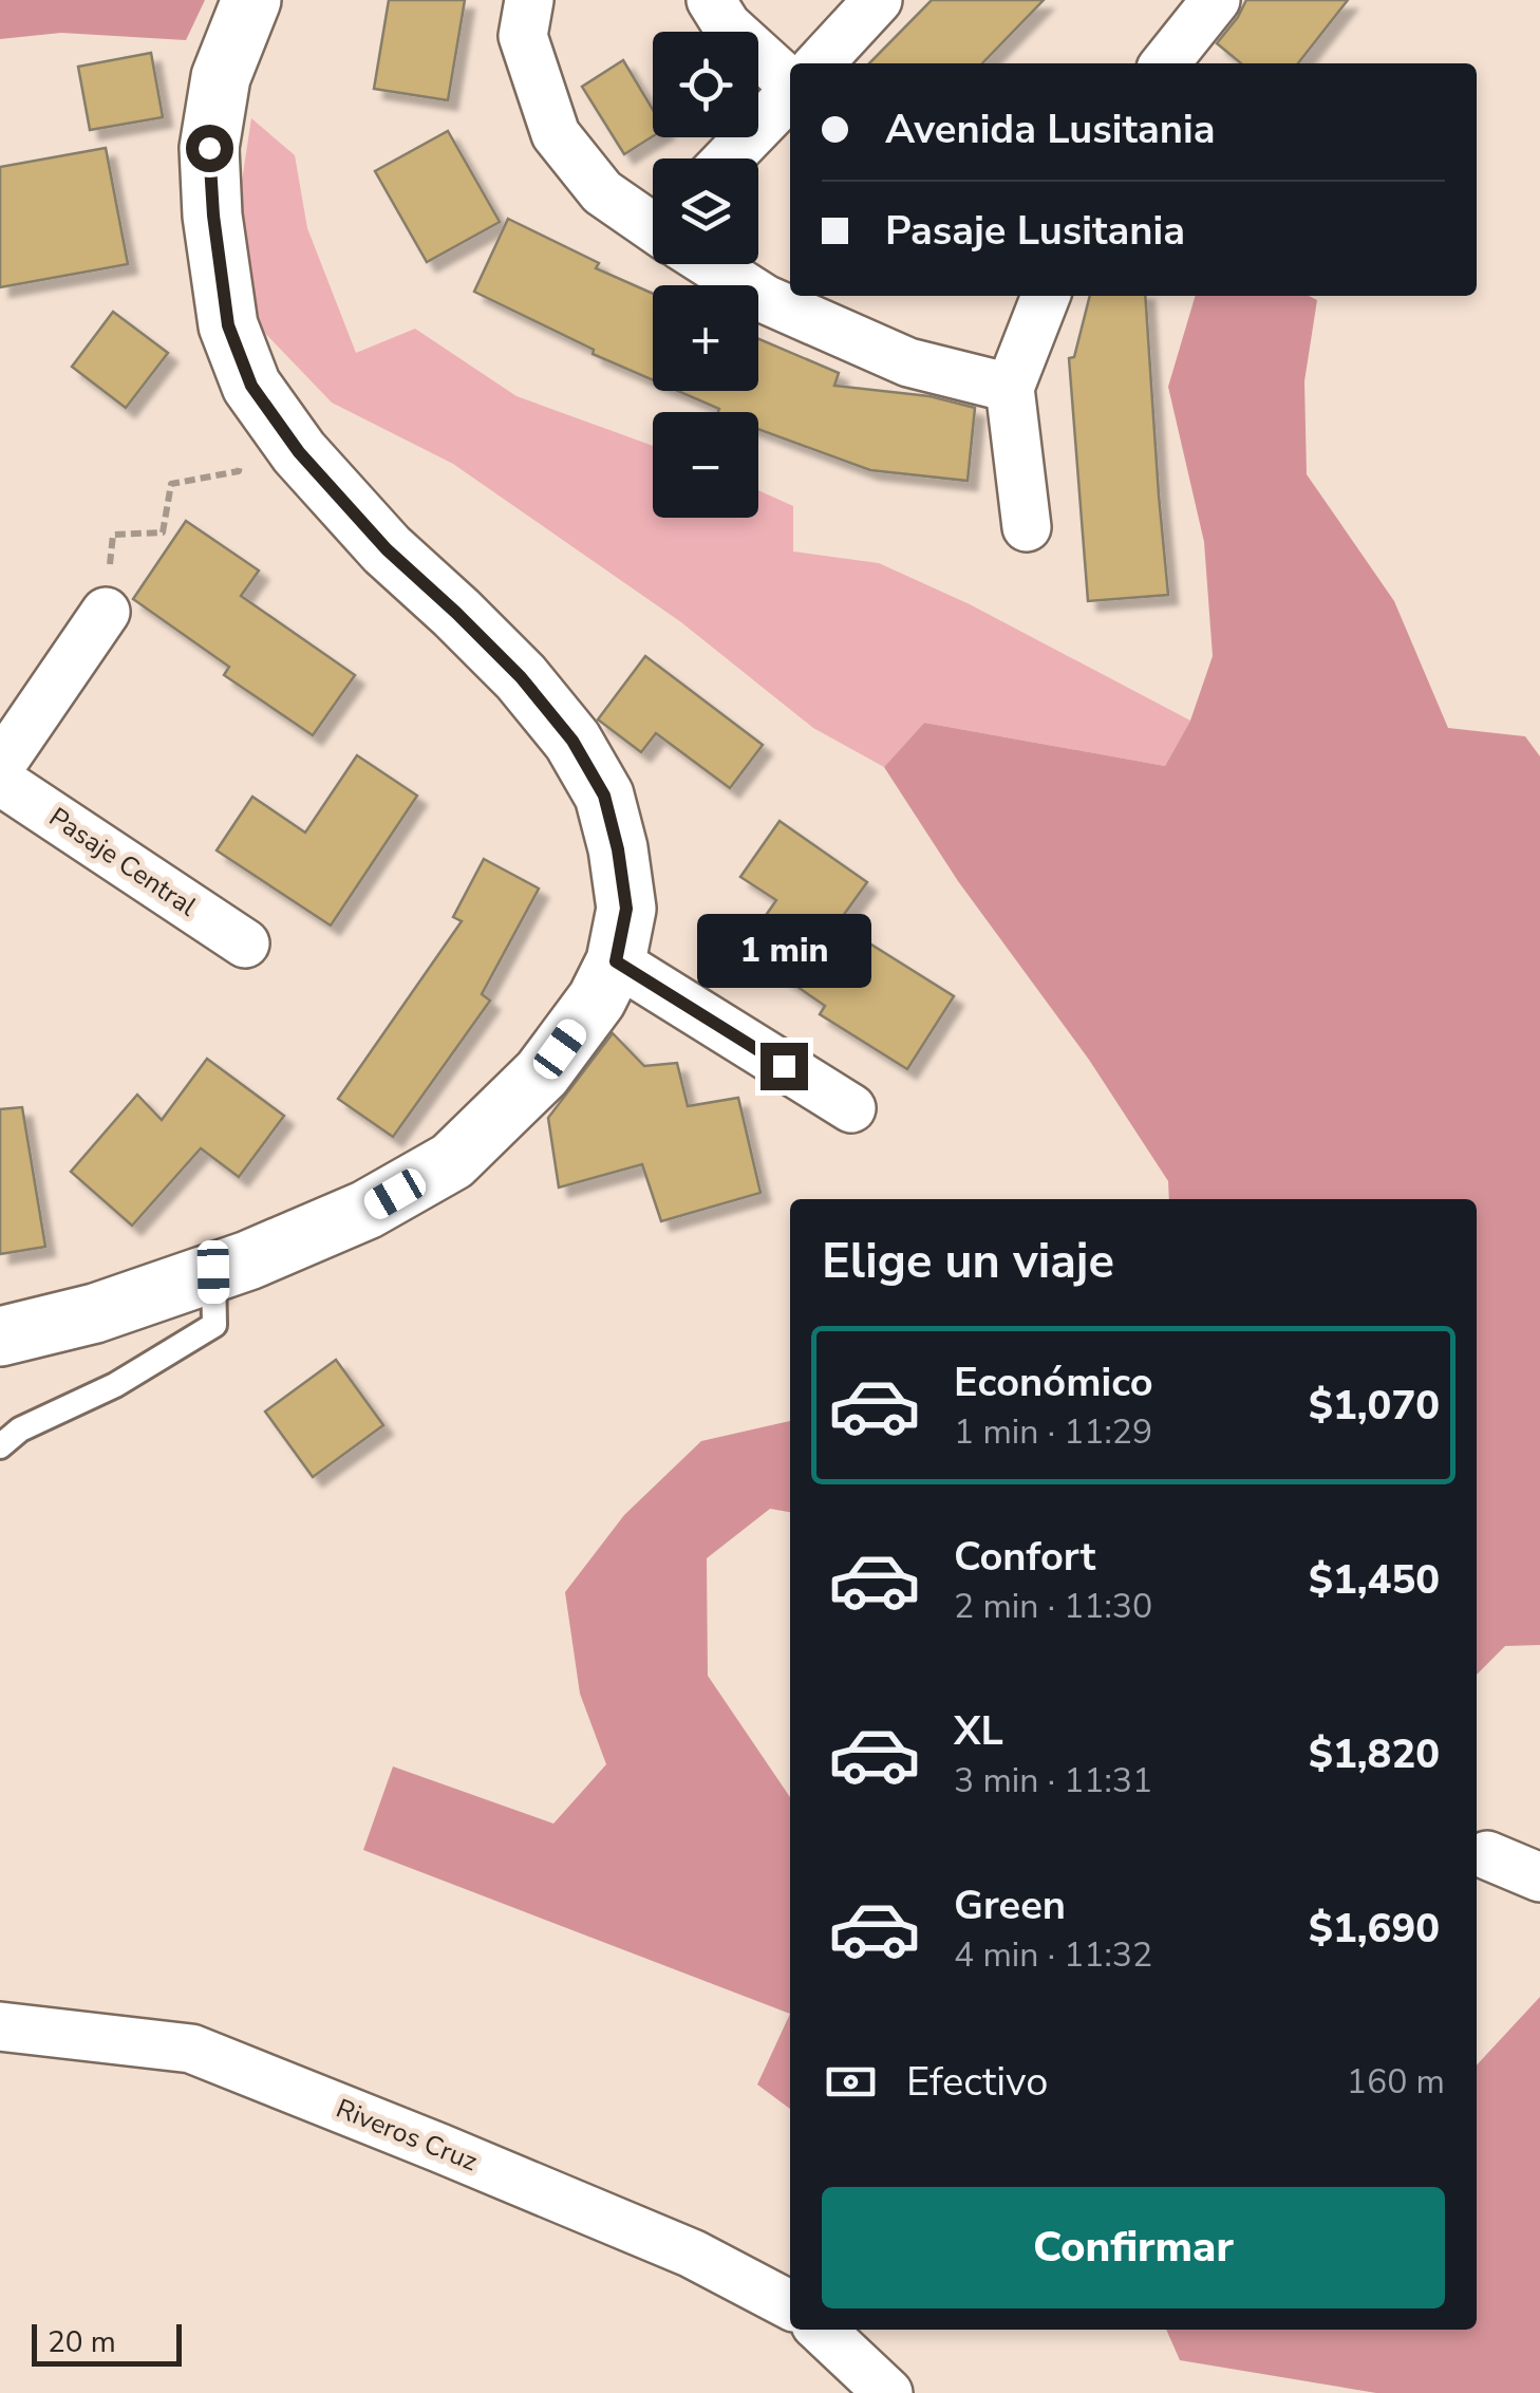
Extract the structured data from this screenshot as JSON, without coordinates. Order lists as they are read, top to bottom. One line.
{"streets":{"street":["Pasaje Central","Riveros Cruz"]},"scale_bar":"20 m","page":{"map_buttons":["+","−"],"banner":["Avenida Lusitania","Pasaje Lusitania"],"bubble":"1 min","heading":"Elige un viaje","list":[{"name":"Económico","note":"1 min · 11:29","value":"$1,070"},{"name":"Confort","note":"2 min · 11:30","value":"$1,450"},{"name":"XL","note":"3 min · 11:31","value":"$1,820"},{"name":"Green","note":"4 min · 11:32","value":"$1,690"}],"pay":["Efectivo","160 m"],"buttons":"Confirmar","scale":"20 m"}}
